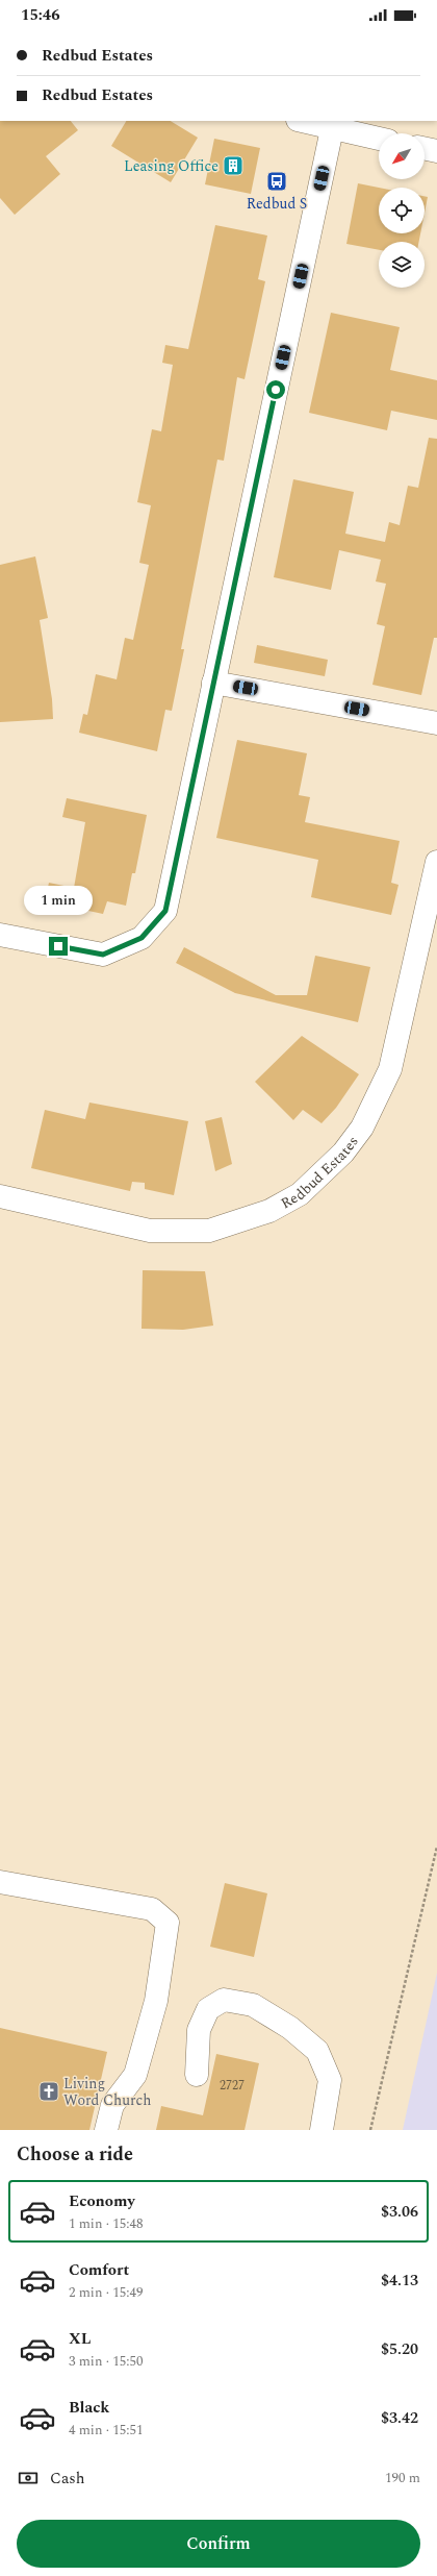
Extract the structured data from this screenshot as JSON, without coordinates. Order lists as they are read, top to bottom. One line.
{"streets":{"street":["Redbud Estates"]},"places":{"building":["Leasing Office"],"bus stop":["Redbud S"],"church":["Living Word Church"]},"house_numbers":["2727"],"north":"bottom left","page":{"status":"15:46","banner":["Redbud Estates","Redbud Estates"],"bubble":"1 min","heading":"Choose a ride","list":[{"name":"Economy","note":"1 min · 15:48","value":"$3.06"},{"name":"Comfort","note":"2 min · 15:49","value":"$4.13"},{"name":"XL","note":"3 min · 15:50","value":"$5.20"},{"name":"Black","note":"4 min · 15:51","value":"$3.42"}],"pay":["Cash","190 m"],"buttons":"Confirm"}}
